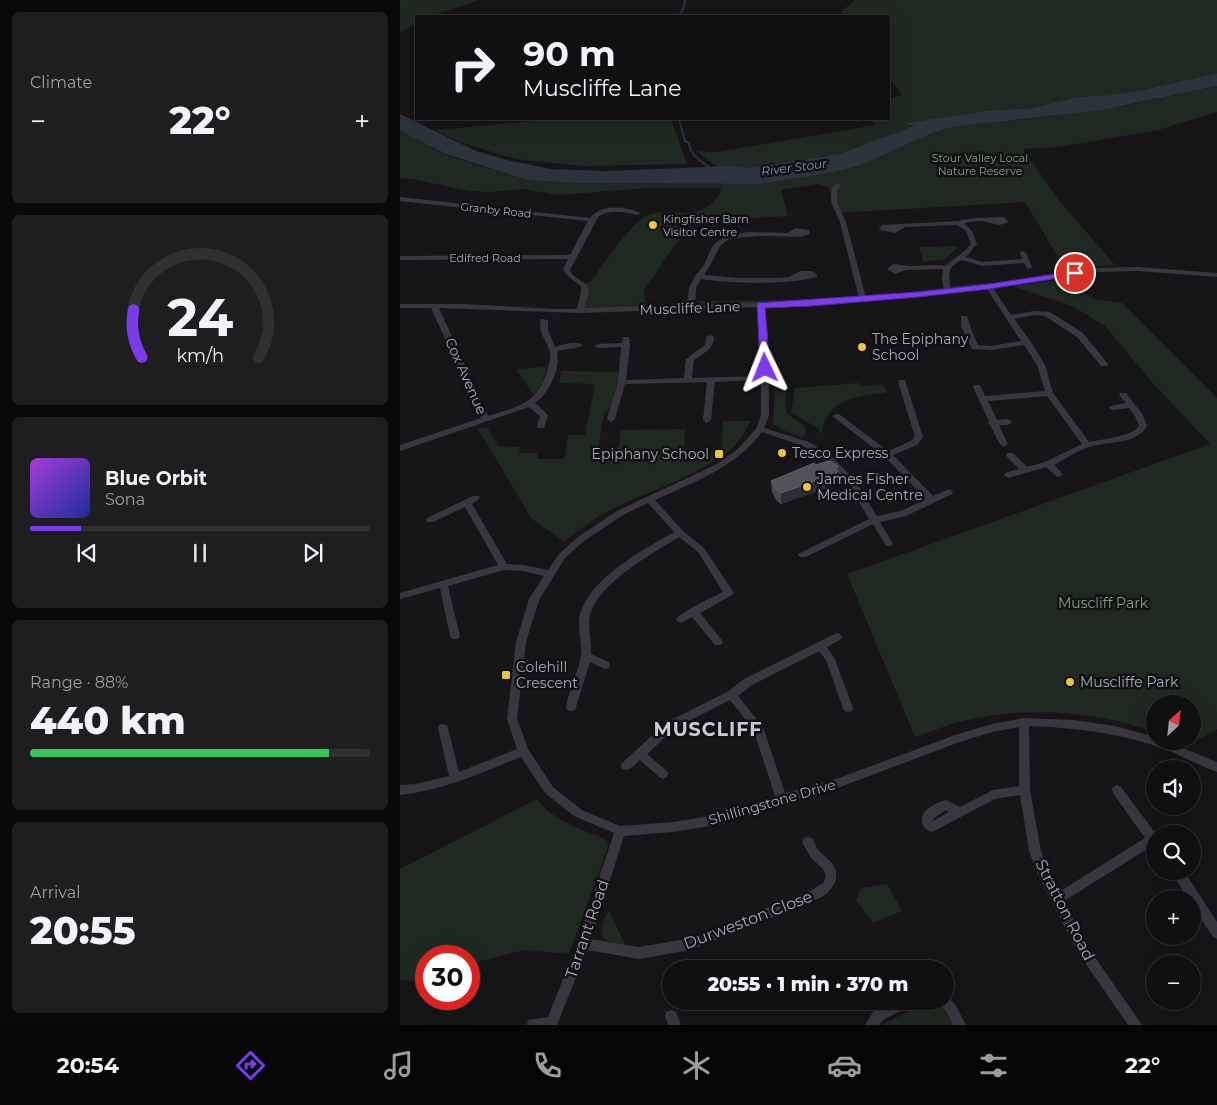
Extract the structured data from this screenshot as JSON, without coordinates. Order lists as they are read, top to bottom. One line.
{"streets":{"street":["Granby Road","Edifred Road","Muscliffe Lane","Cox Avenue","Shillingstone Drive","Stratton Road","Durweston Close","Tarrant Road"]},"crossings":[["Muscliffe Lane","Cox Avenue"],["Muscliffe Lane","Shillingstone Drive"],["Shillingstone Drive","Stratton Road"],["Shillingstone Drive","Tarrant Road"],["Durweston Close","Tarrant Road"]],"districts":["MUSCLIFF"],"water":["River Stour"],"parks":["Stour Valley Local Nature Reserve","Muscliff Park"],"places":{"other":["Kingfisher Barn Visitor Centre","The Epiphany School","Tesco Express","James Fisher Medical Centre","Muscliffe Park"],"transit":["Epiphany School","Colehill Crescent"]},"north":"top right","page":{"tile":["Climate",["Range · 88%","440 km"],["Arrival","20:55"]],"turn":["90 m","Muscliffe Lane"],"heat":["−","22°","+"],"song":["Blue Orbit","Sona"],"map_buttons":["+","−"],"limit":"30","trip":"20:55 · 1 min · 370 m","tabs":["20:54","22°"],"gauge":["24","km/h"]}}
